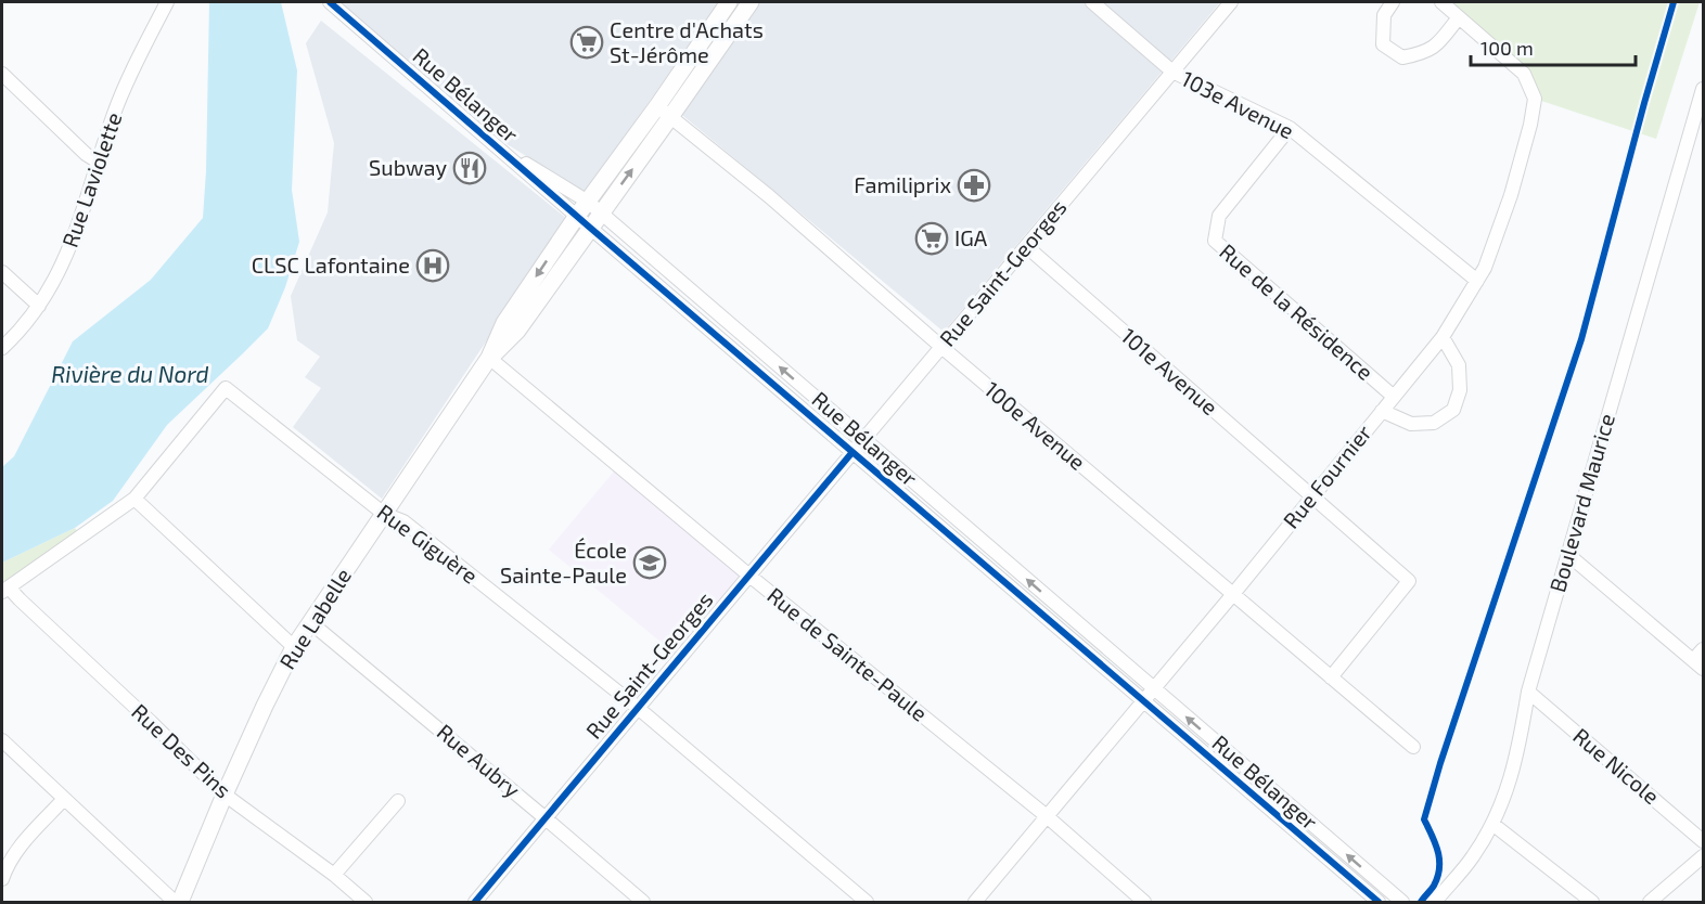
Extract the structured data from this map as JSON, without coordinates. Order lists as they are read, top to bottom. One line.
{"streets":{"main road":["Rue Labelle"],"street":["Rue Bélanger","103e Avenue","Rue Laviolette","Rue Saint-Georges","Rue de la Résidence","101e Avenue","100e Avenue","Rue Fournier","Boulevard Maurice","Rue Giguère","Rue de Sainte-Paule","Rue Des Pins","Rue Aubry","Rue Nicole"]},"crossings":[["Rue Bélanger","Rue Saint-Georges"],["Rue Bélanger","Rue Fournier"],["Rue Bélanger","Rue Labelle"],["103e Avenue","Rue Saint-Georges"],["103e Avenue","Rue de la Résidence"],["103e Avenue","Rue Fournier"],["Rue Saint-Georges","101e Avenue"],["Rue Saint-Georges","100e Avenue"],["Rue Saint-Georges","Rue Giguère"],["Rue Saint-Georges","Rue de Sainte-Paule"],["Rue Saint-Georges","Rue Aubry"],["Rue de la Résidence","Rue Fournier"],["101e Avenue","100e Avenue"],["101e Avenue","Rue Fournier"],["100e Avenue","Rue Fournier"],["100e Avenue","Rue Labelle"],["Rue Fournier","Rue de Sainte-Paule"],["Boulevard Maurice","Rue Nicole"],["Rue Giguère","Rue Labelle"],["Rue Labelle","Rue de Sainte-Paule"],["Rue Labelle","Rue Des Pins"],["Rue Labelle","Rue Aubry"]],"water":["Rivière du Nord"],"places":{"supermarket":["Centre d'Achats St-Jérôme","IGA"],"restaurant":["Subway"],"pharmacy":["Familiprix"],"hospital":["CLSC Lafontaine"],"school or university":["École Sainte-Paule"]},"scale_bar":"100 m"}
